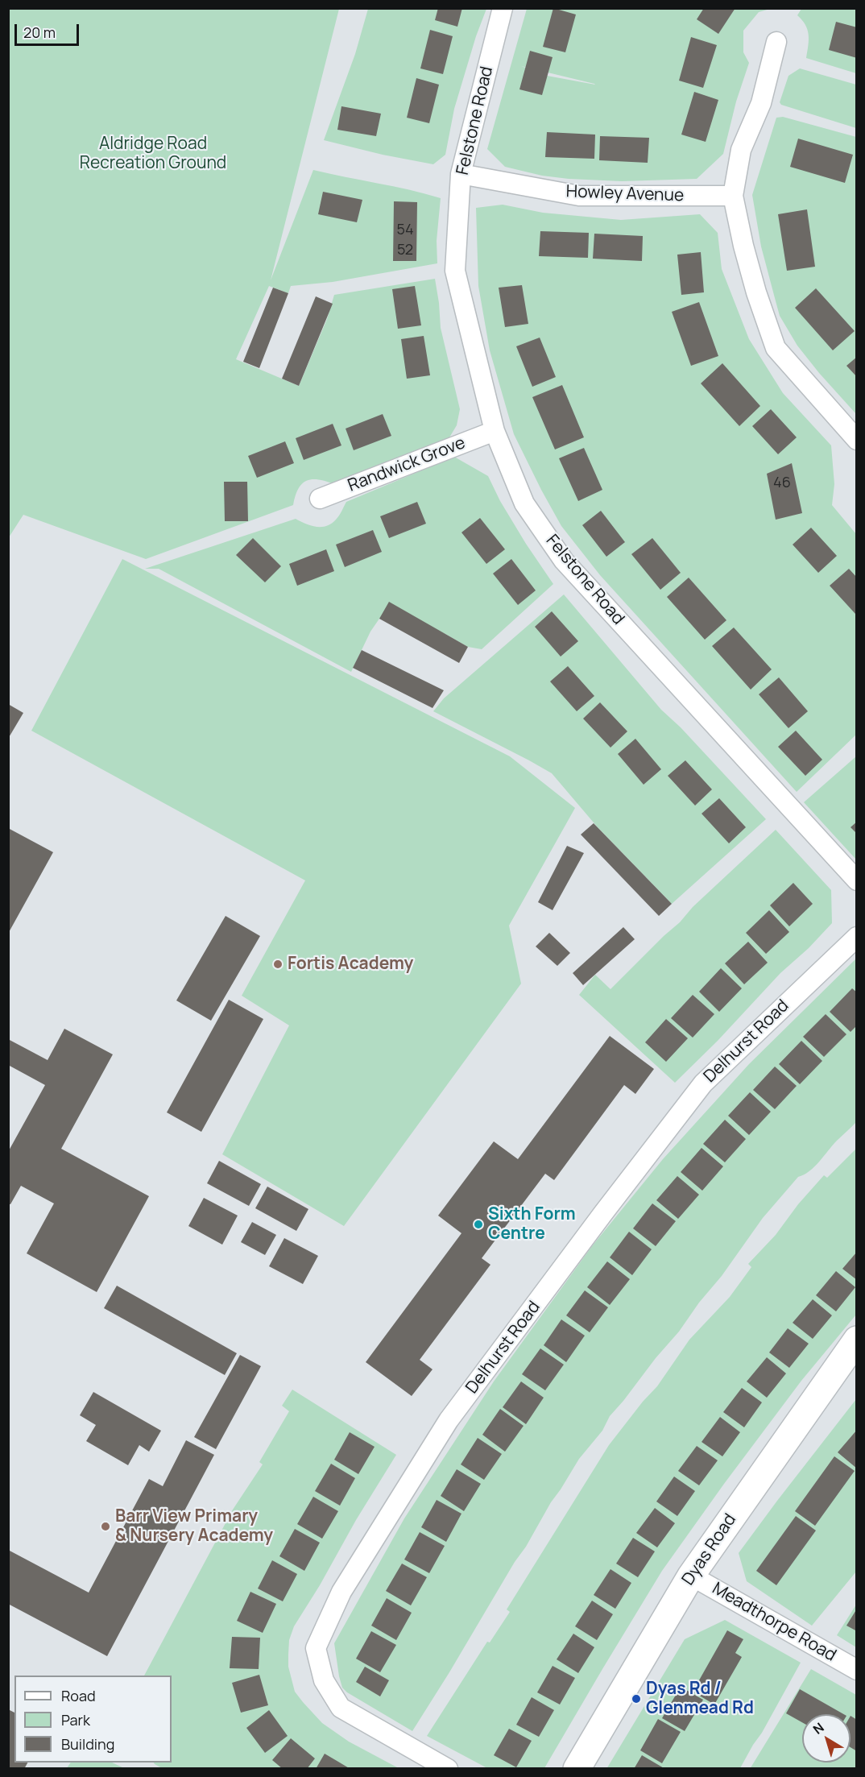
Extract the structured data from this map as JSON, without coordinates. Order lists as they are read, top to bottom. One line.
{"streets":{"street":["Felstone Road","Howley Avenue","Randwick Grove","Delhurst Road","Dyas Road","Meadthorpe Road"]},"crossings":[["Felstone Road","Howley Avenue"],["Felstone Road","Randwick Grove"],["Dyas Road","Meadthorpe Road"]],"parks":["Aldridge Road Recreation Ground"],"places":["Fortis Academy","Sixth Form Centre","Barr View Primary & Nursery Academy","Dyas Rd / Glenmead Rd"],"house_numbers":["54","52","46"],"legend":["Road","Park","Building"],"scale_bar":"20 m","north":"top left"}
